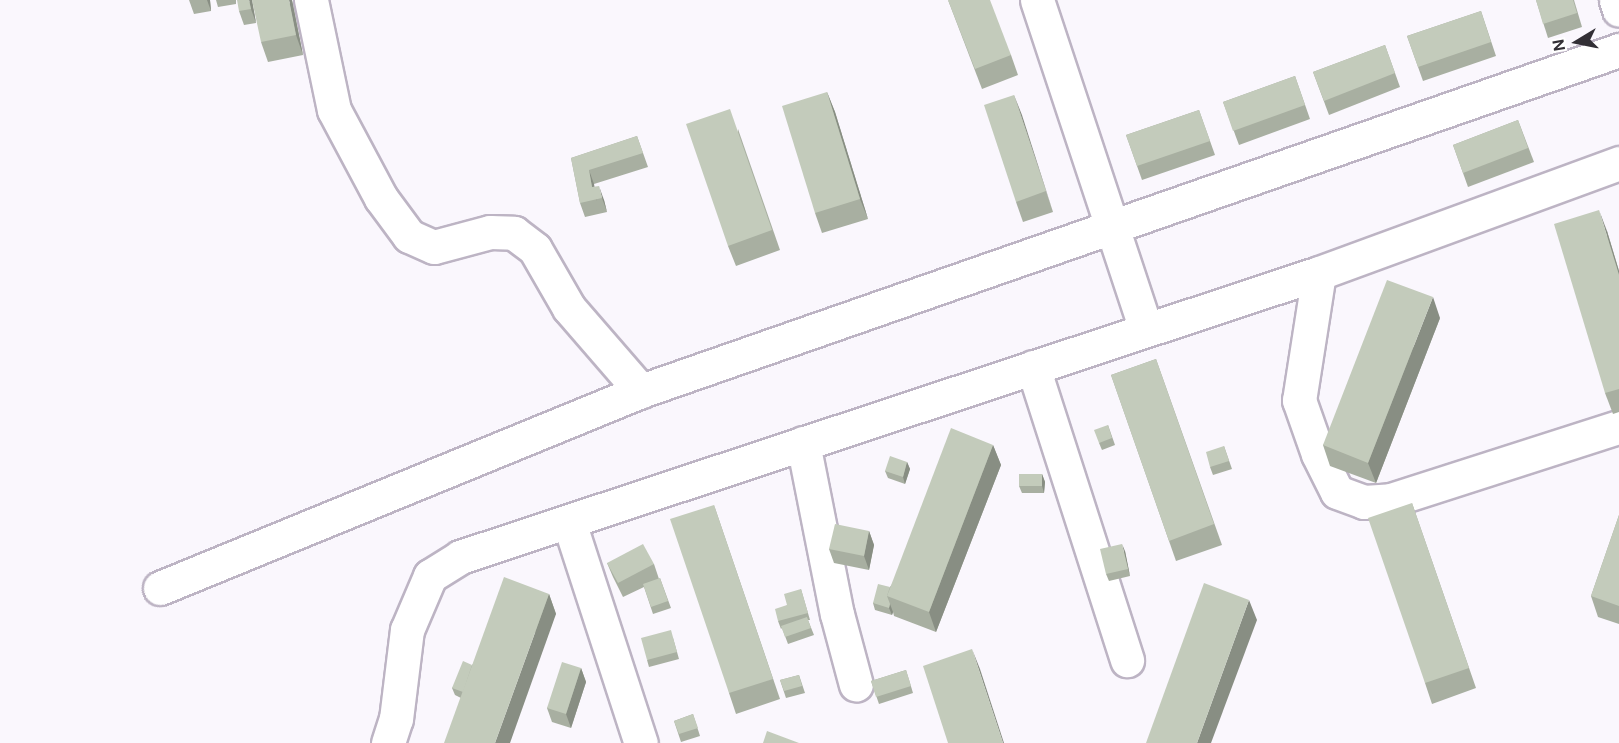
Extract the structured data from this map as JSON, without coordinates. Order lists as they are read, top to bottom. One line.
{"north":"left"}
